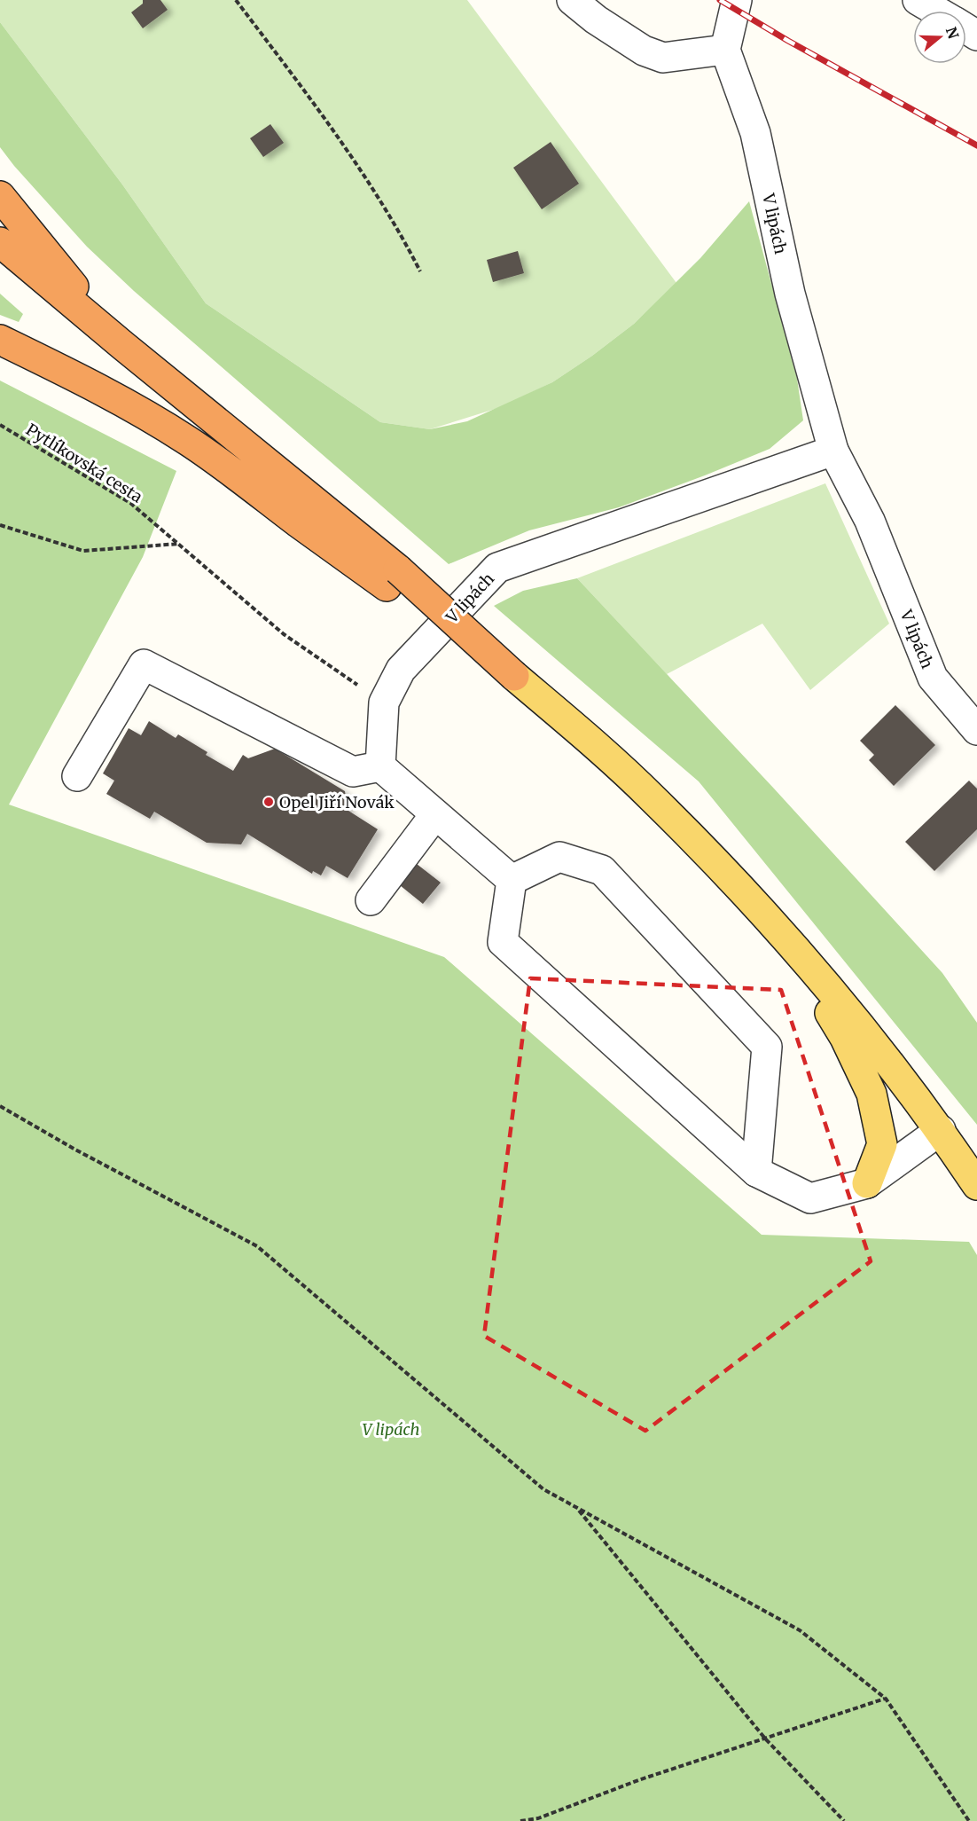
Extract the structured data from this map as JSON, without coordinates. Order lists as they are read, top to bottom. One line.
{"streets":{"street":["V lipách"],"path":["Pytlíkovská cesta"]},"parks":["V lipách"],"places":["Opel Jiří Novák"],"north":"right"}
